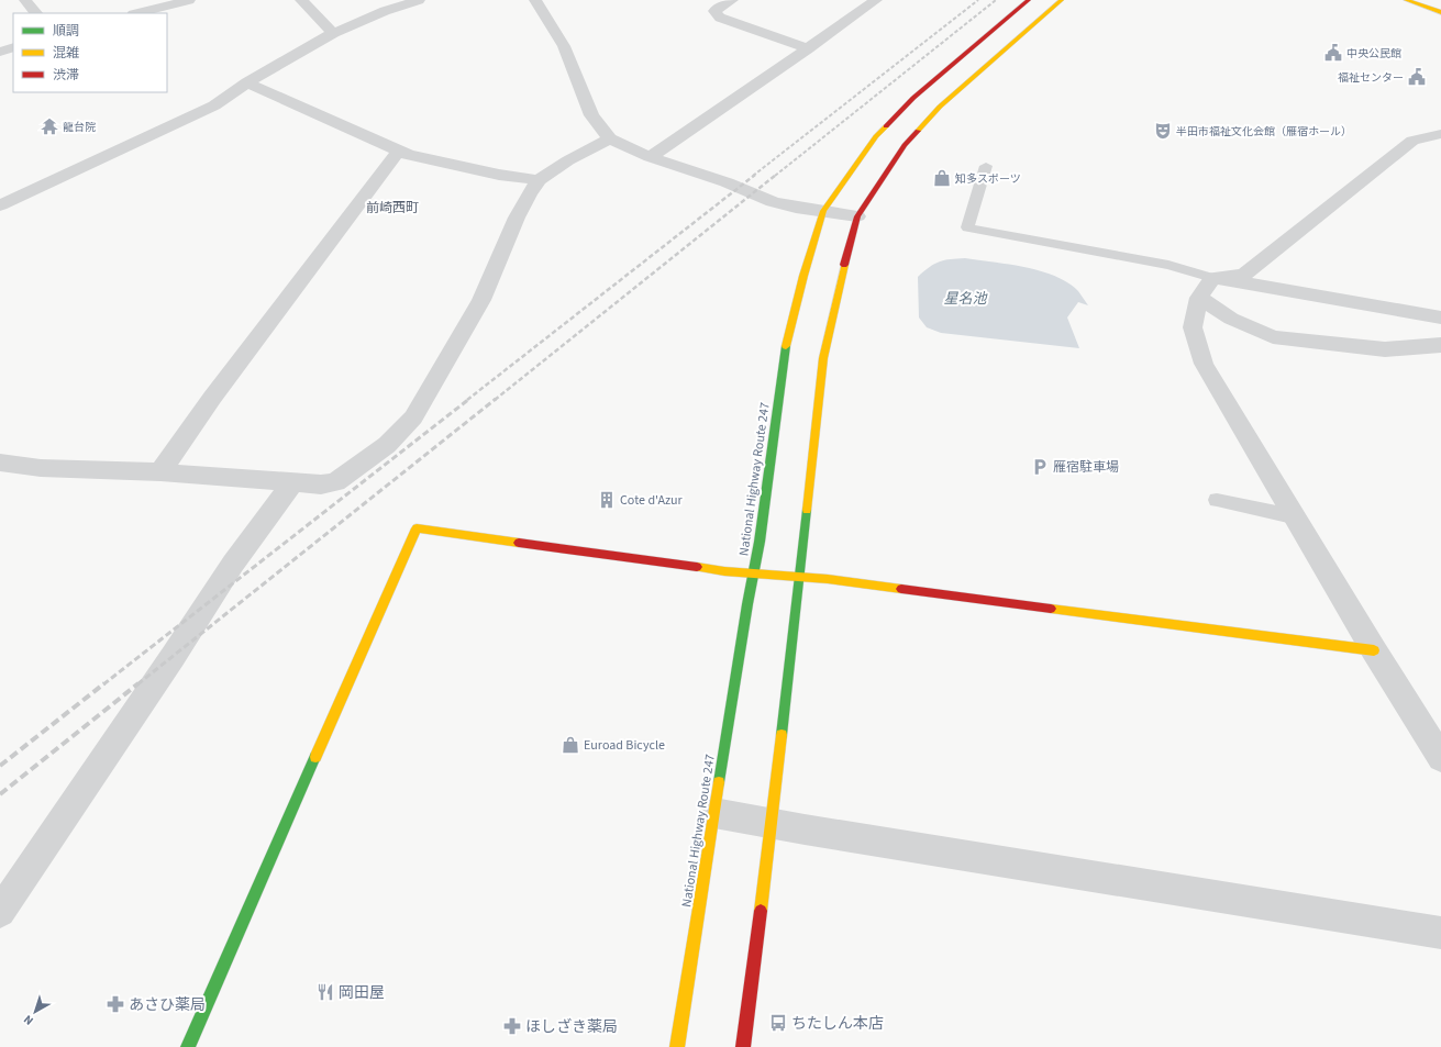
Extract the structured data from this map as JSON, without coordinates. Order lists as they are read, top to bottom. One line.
{"streets":{"main road":["National Highway Route 247"]},"districts":["前崎西町"],"water":["星名池"],"places":{"public building":["中央公民館","福祉センター"],"temple":["龍台院"],"theatre":["半田市福祉文化会館（雁宿ホール）"],"shop":["知多スポーツ","Euroad Bicycle"],"parking":["雁宿駐車場"],"building":["Cote d'Azur"],"restaurant":["岡田屋"],"pharmacy":["あさひ薬局","ほしざき薬局"],"bus stop":["ちたしん本店"]},"legend":["順調","混雑","渋滞"],"north":"bottom left"}
